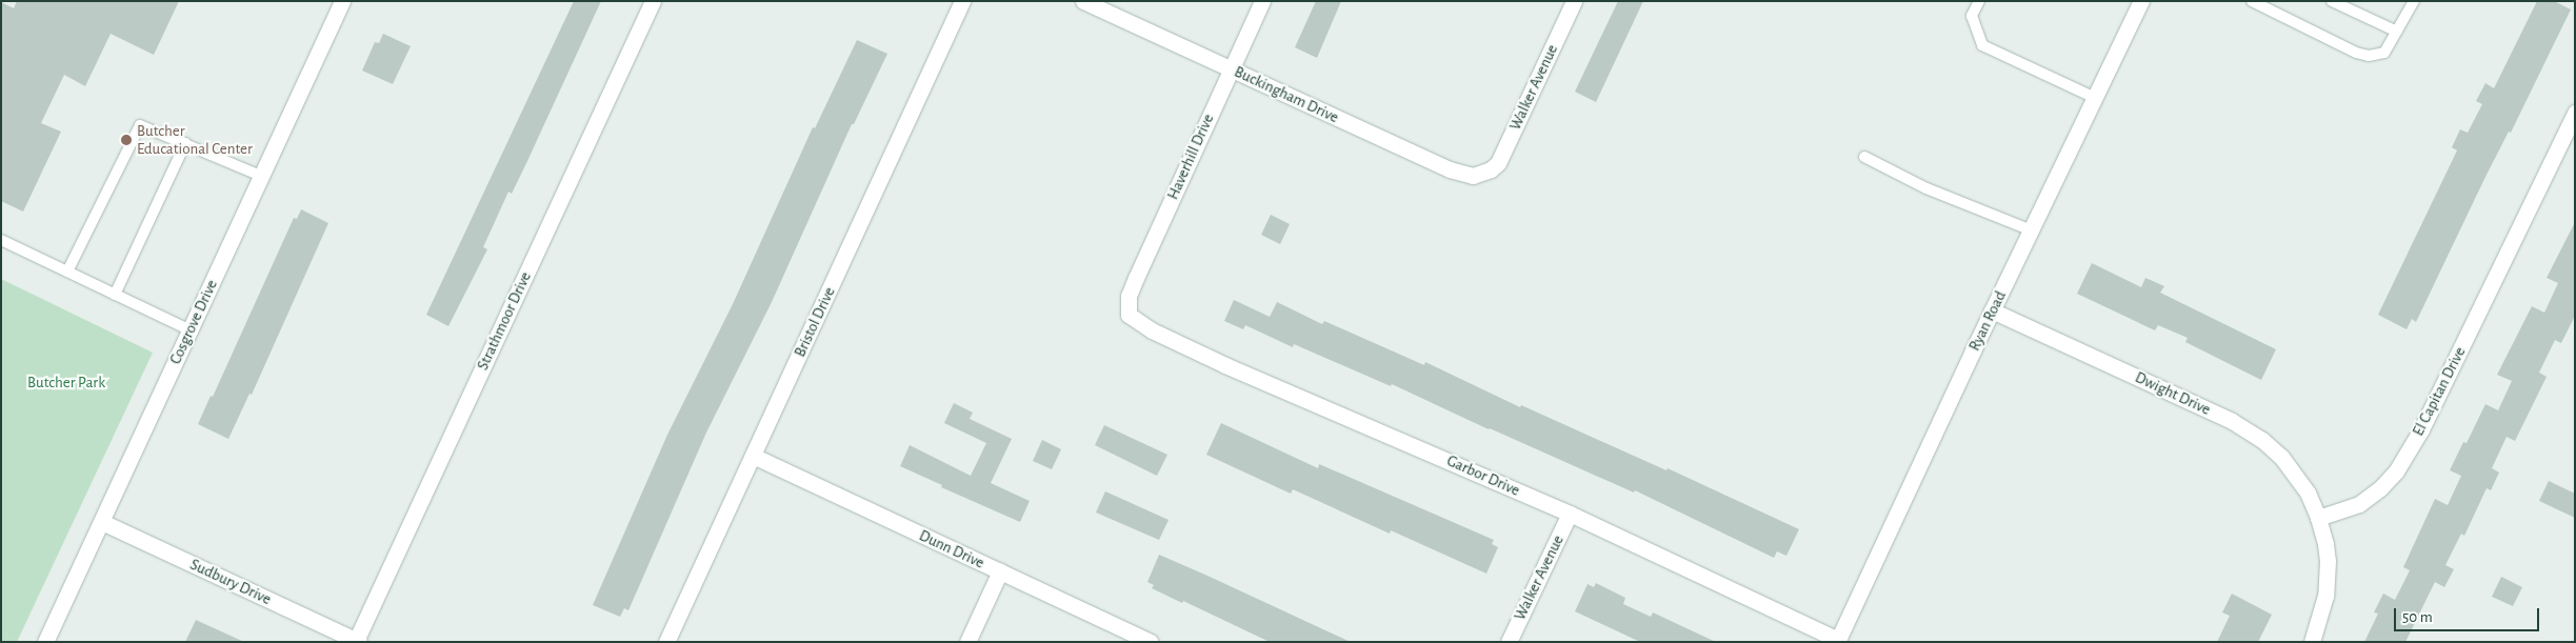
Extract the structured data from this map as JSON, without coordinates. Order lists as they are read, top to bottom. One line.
{"streets":{"street":["Walker Avenue","Buckingham Drive","Haverhill Drive","Strathmoor Drive","Ryan Road","Cosgrove Drive","Bristol Drive","El Capitan Drive","Dwight Drive","Garbor Drive","Dunn Drive","Sudbury Drive"]},"crossings":[["Walker Avenue","Buckingham Drive"],["Walker Avenue","Garbor Drive"],["Buckingham Drive","Haverhill Drive"],["Haverhill Drive","Garbor Drive"],["Strathmoor Drive","Sudbury Drive"],["Ryan Road","Dwight Drive"],["Ryan Road","Garbor Drive"],["Cosgrove Drive","Sudbury Drive"],["Bristol Drive","Dunn Drive"],["El Capitan Drive","Dwight Drive"]],"parks":["Butcher Park"],"places":["Butcher Educational Center"],"scale_bar":"50 m"}
